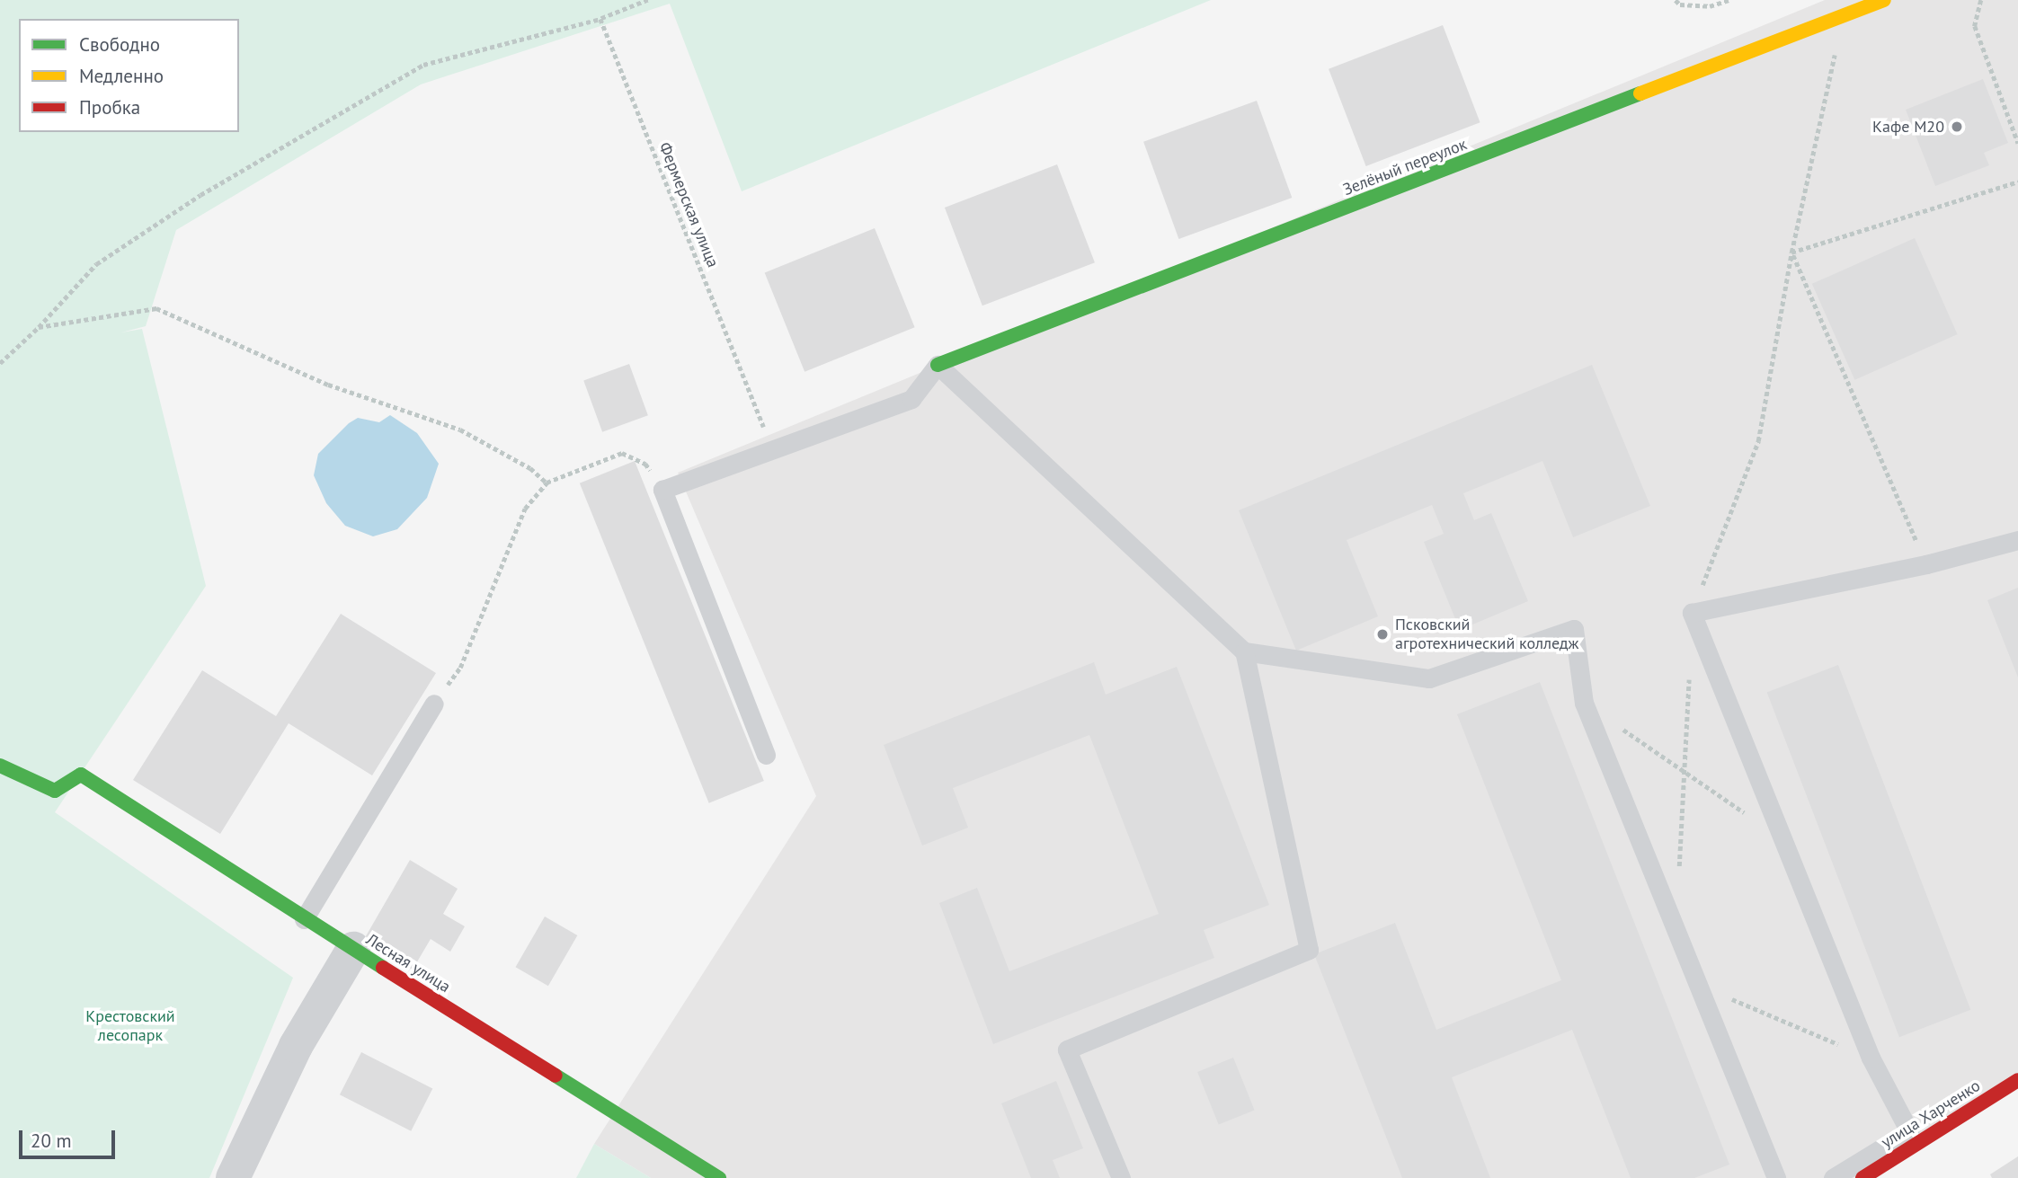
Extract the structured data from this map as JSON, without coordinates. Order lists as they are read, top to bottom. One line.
{"streets":{"street":["Зелёный переулок","Лесная улица","улица Харченко"],"path":["Фермерская улица"]},"parks":["Крестовский лесопарк"],"places":["Кафе М20","Псковский агротехнический колледж"],"legend":["Свободно","Медленно","Пробка"],"scale_bar":"20 m"}
